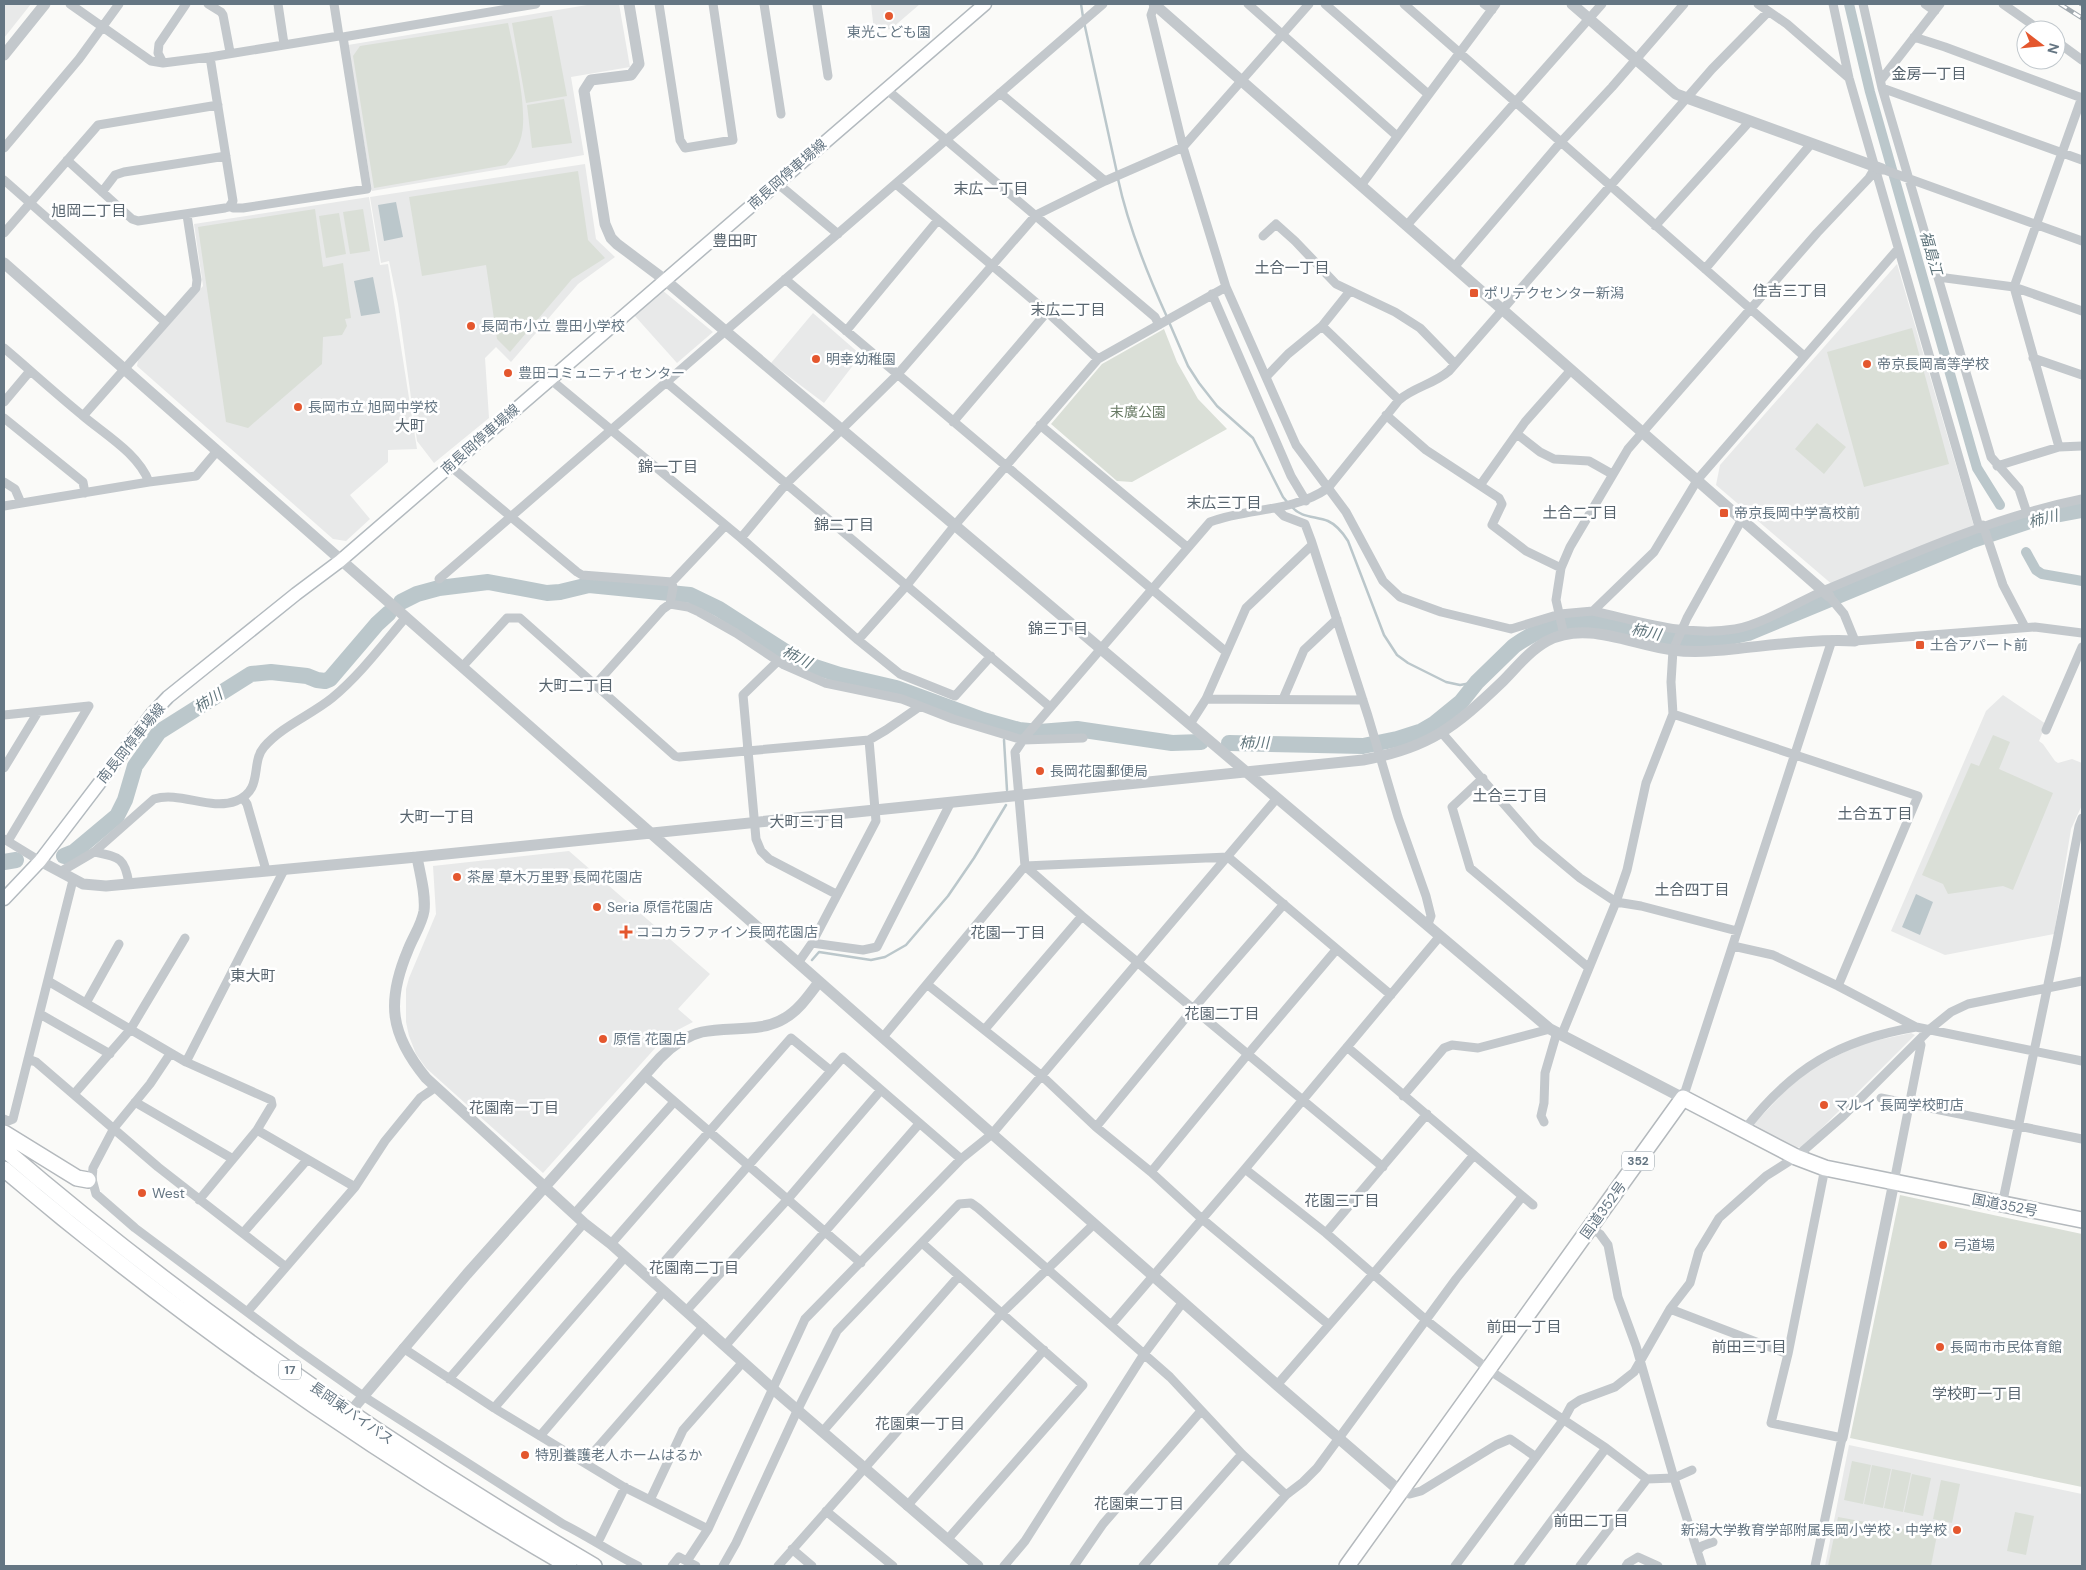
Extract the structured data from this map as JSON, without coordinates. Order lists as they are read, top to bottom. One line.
{"streets":{"highway":["352","国道352号","17","長岡東バイパス"],"main road":["南長岡停車場線"]},"districts":["金房一丁目","末広一丁目","旭岡二丁目","豊田町","土合一丁目","住吉三丁目","末広二丁目","大町","錦一丁目","末広三丁目","土合二丁目","錦二丁目","錦三丁目","大町二丁目","土合三丁目","土合五丁目","大町一丁目","大町三丁目","土合四丁目","花園一丁目","東大町","花園二丁目","花園南一丁目","花園三丁目","花園南二丁目","前田一丁目","前田三丁目","学校町一丁目","花園東一丁目","花園東二丁目","前田二丁目"],"water":["福島江","柿川"],"parks":["末廣公園"],"places":{"other":["東光こども園","長岡市小立 豊田小学校","明幸幼稚園","帝京長岡高等学校","豊田コミュニティセンター","長岡市立 旭岡中学校","長岡花園郵便局","茶屋 草木万里野 長岡花園店","Seria 原信花園店","原信 花園店","マルイ 長岡学校町店","West","弓道場","長岡市市民体育館","特別養護老人ホームはるか","新潟大学教育学部附属長岡小学校・中学校"],"transit":["ポリテクセンター新潟","帝京長岡中学高校前","土合アパート前"],"health":["ココカラファイン長岡花園店"]},"north":"right"}
